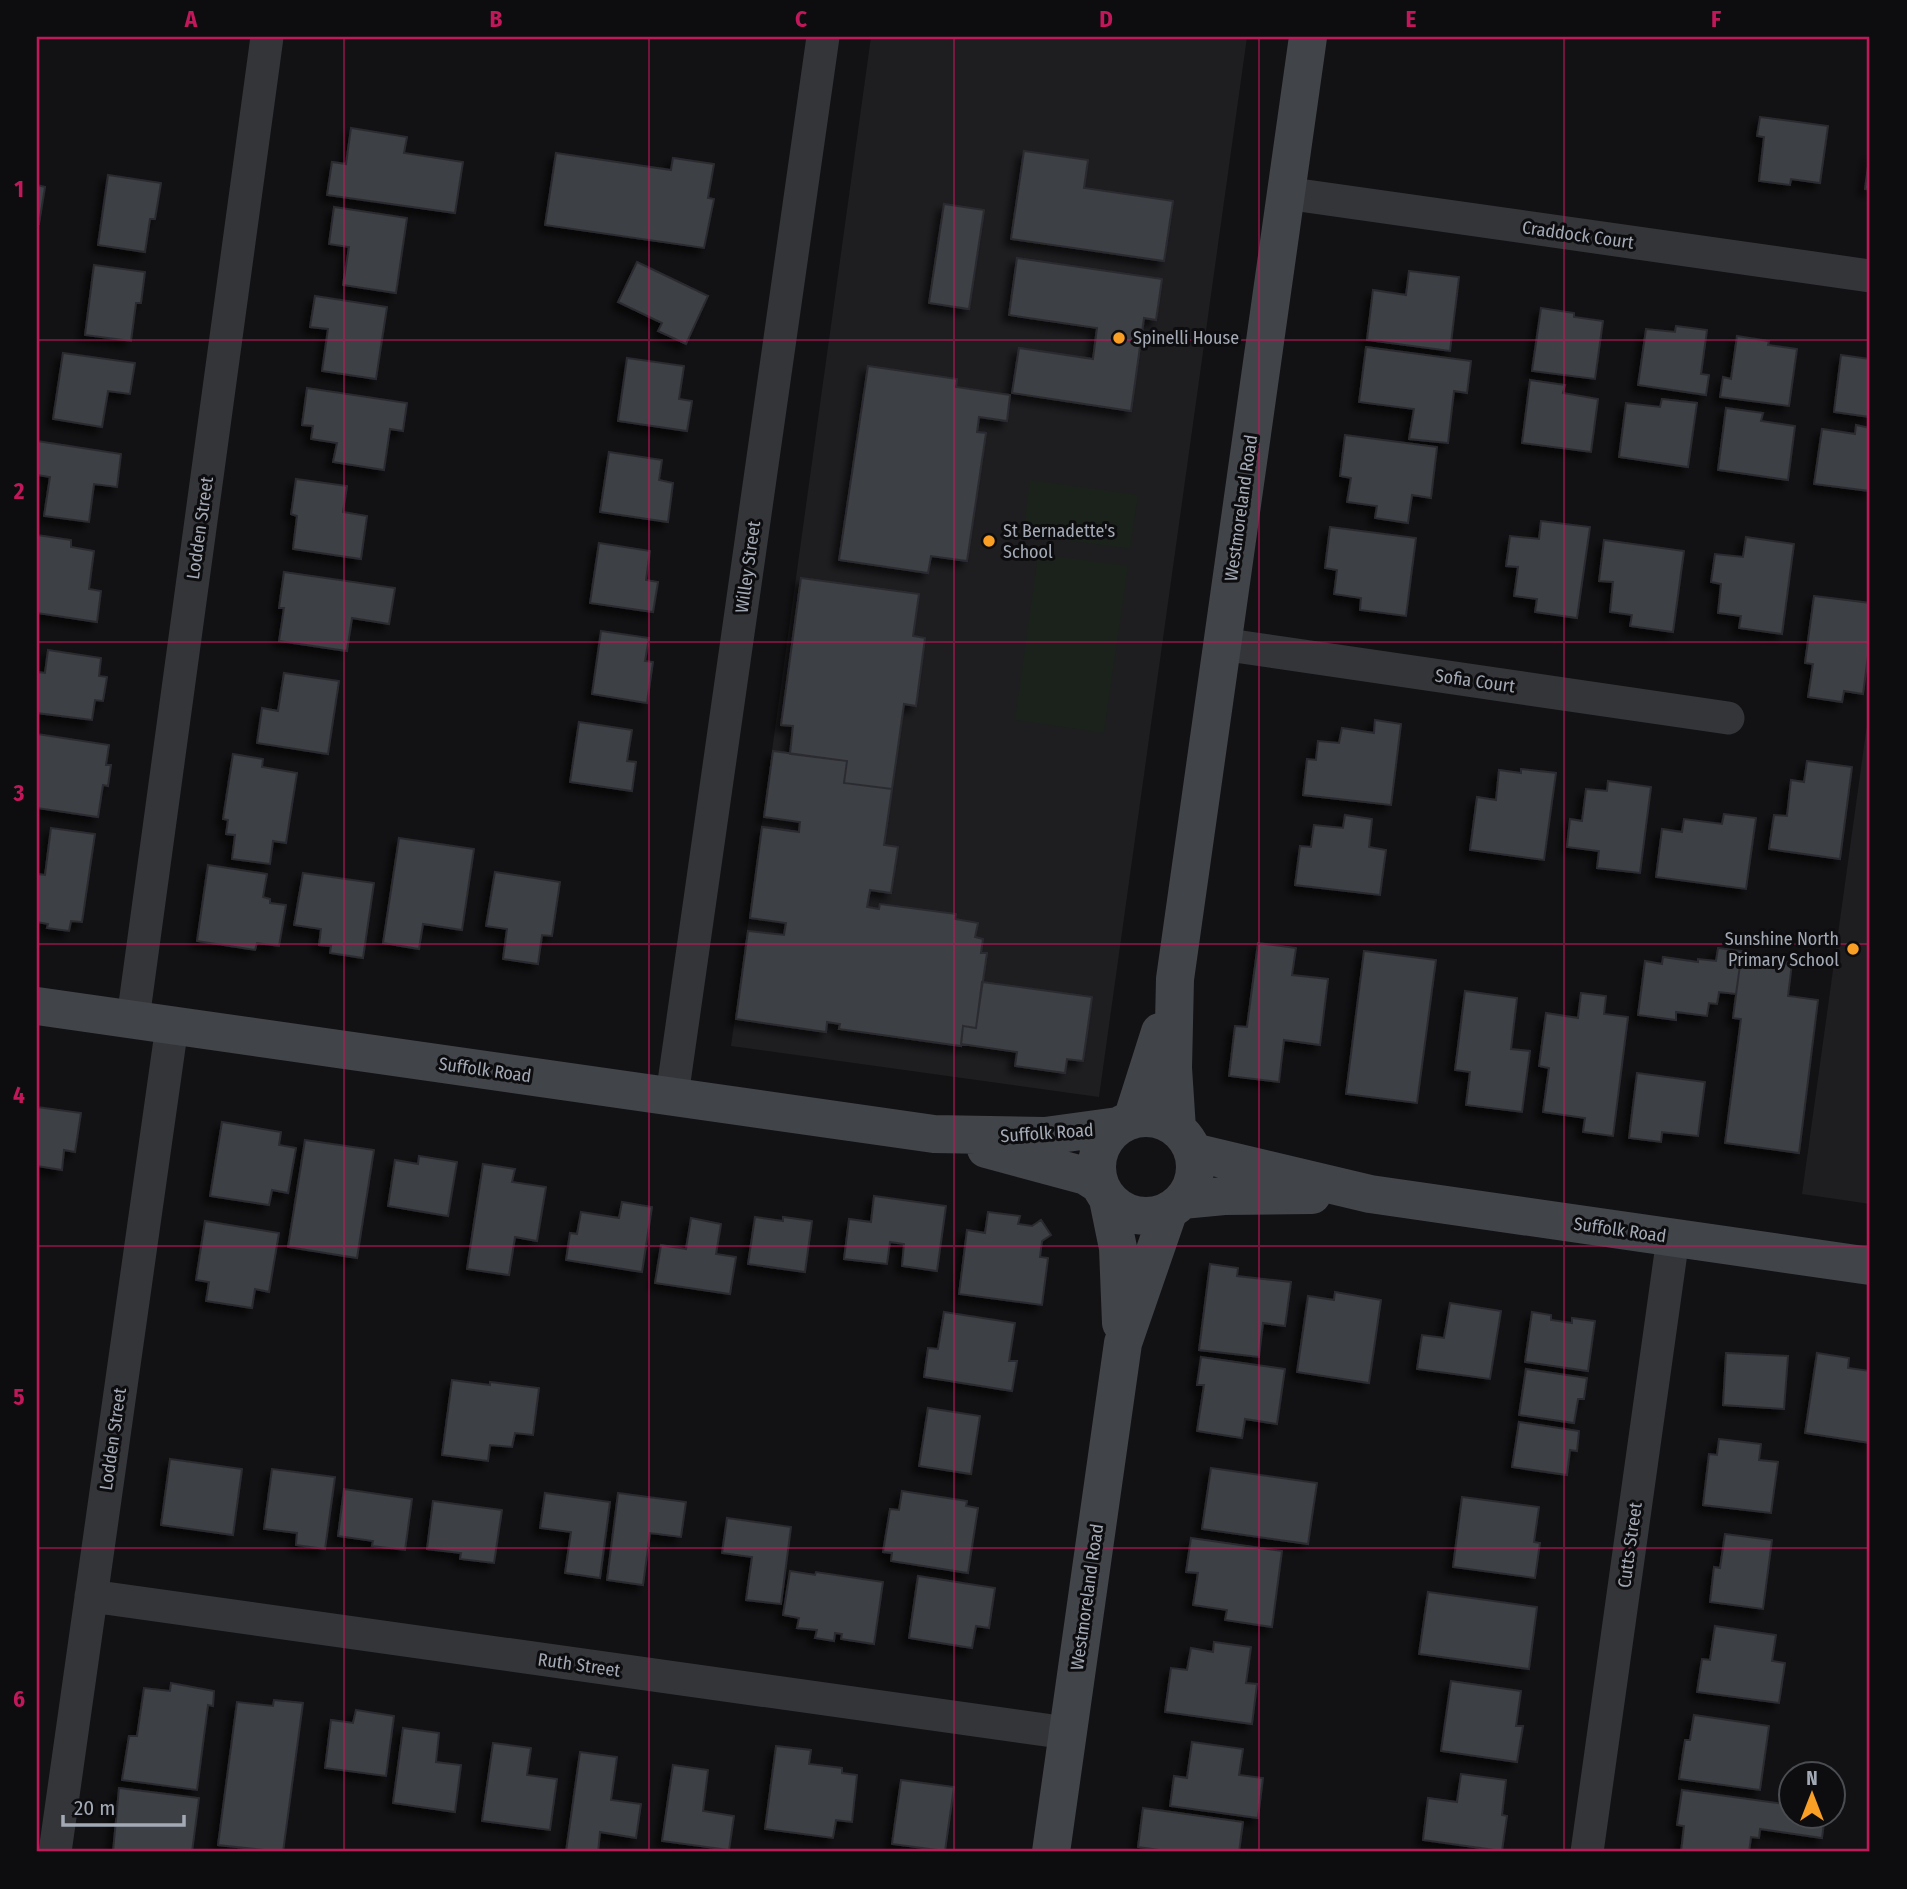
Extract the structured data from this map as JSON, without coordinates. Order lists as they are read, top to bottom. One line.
{"streets":{"street":["Craddock Court","Westmoreland Road","Lodden Street","Willey Street","Sofia Court","Suffolk Road","Cutts Street","Ruth Street"]},"crossings":[["Craddock Court","Westmoreland Road"],["Westmoreland Road","Sofia Court"],["Westmoreland Road","Suffolk Road"],["Westmoreland Road","Ruth Street"],["Lodden Street","Suffolk Road"],["Lodden Street","Ruth Street"],["Willey Street","Suffolk Road"],["Suffolk Road","Cutts Street"]],"places":["Spinelli House","St Bernadette's School","Sunshine North Primary School"],"scale_bar":"20 m","north":"top","grid":{"columns":["A","B","C","D","E","F"],"rows":["1","2","3","4","5","6"]}}
